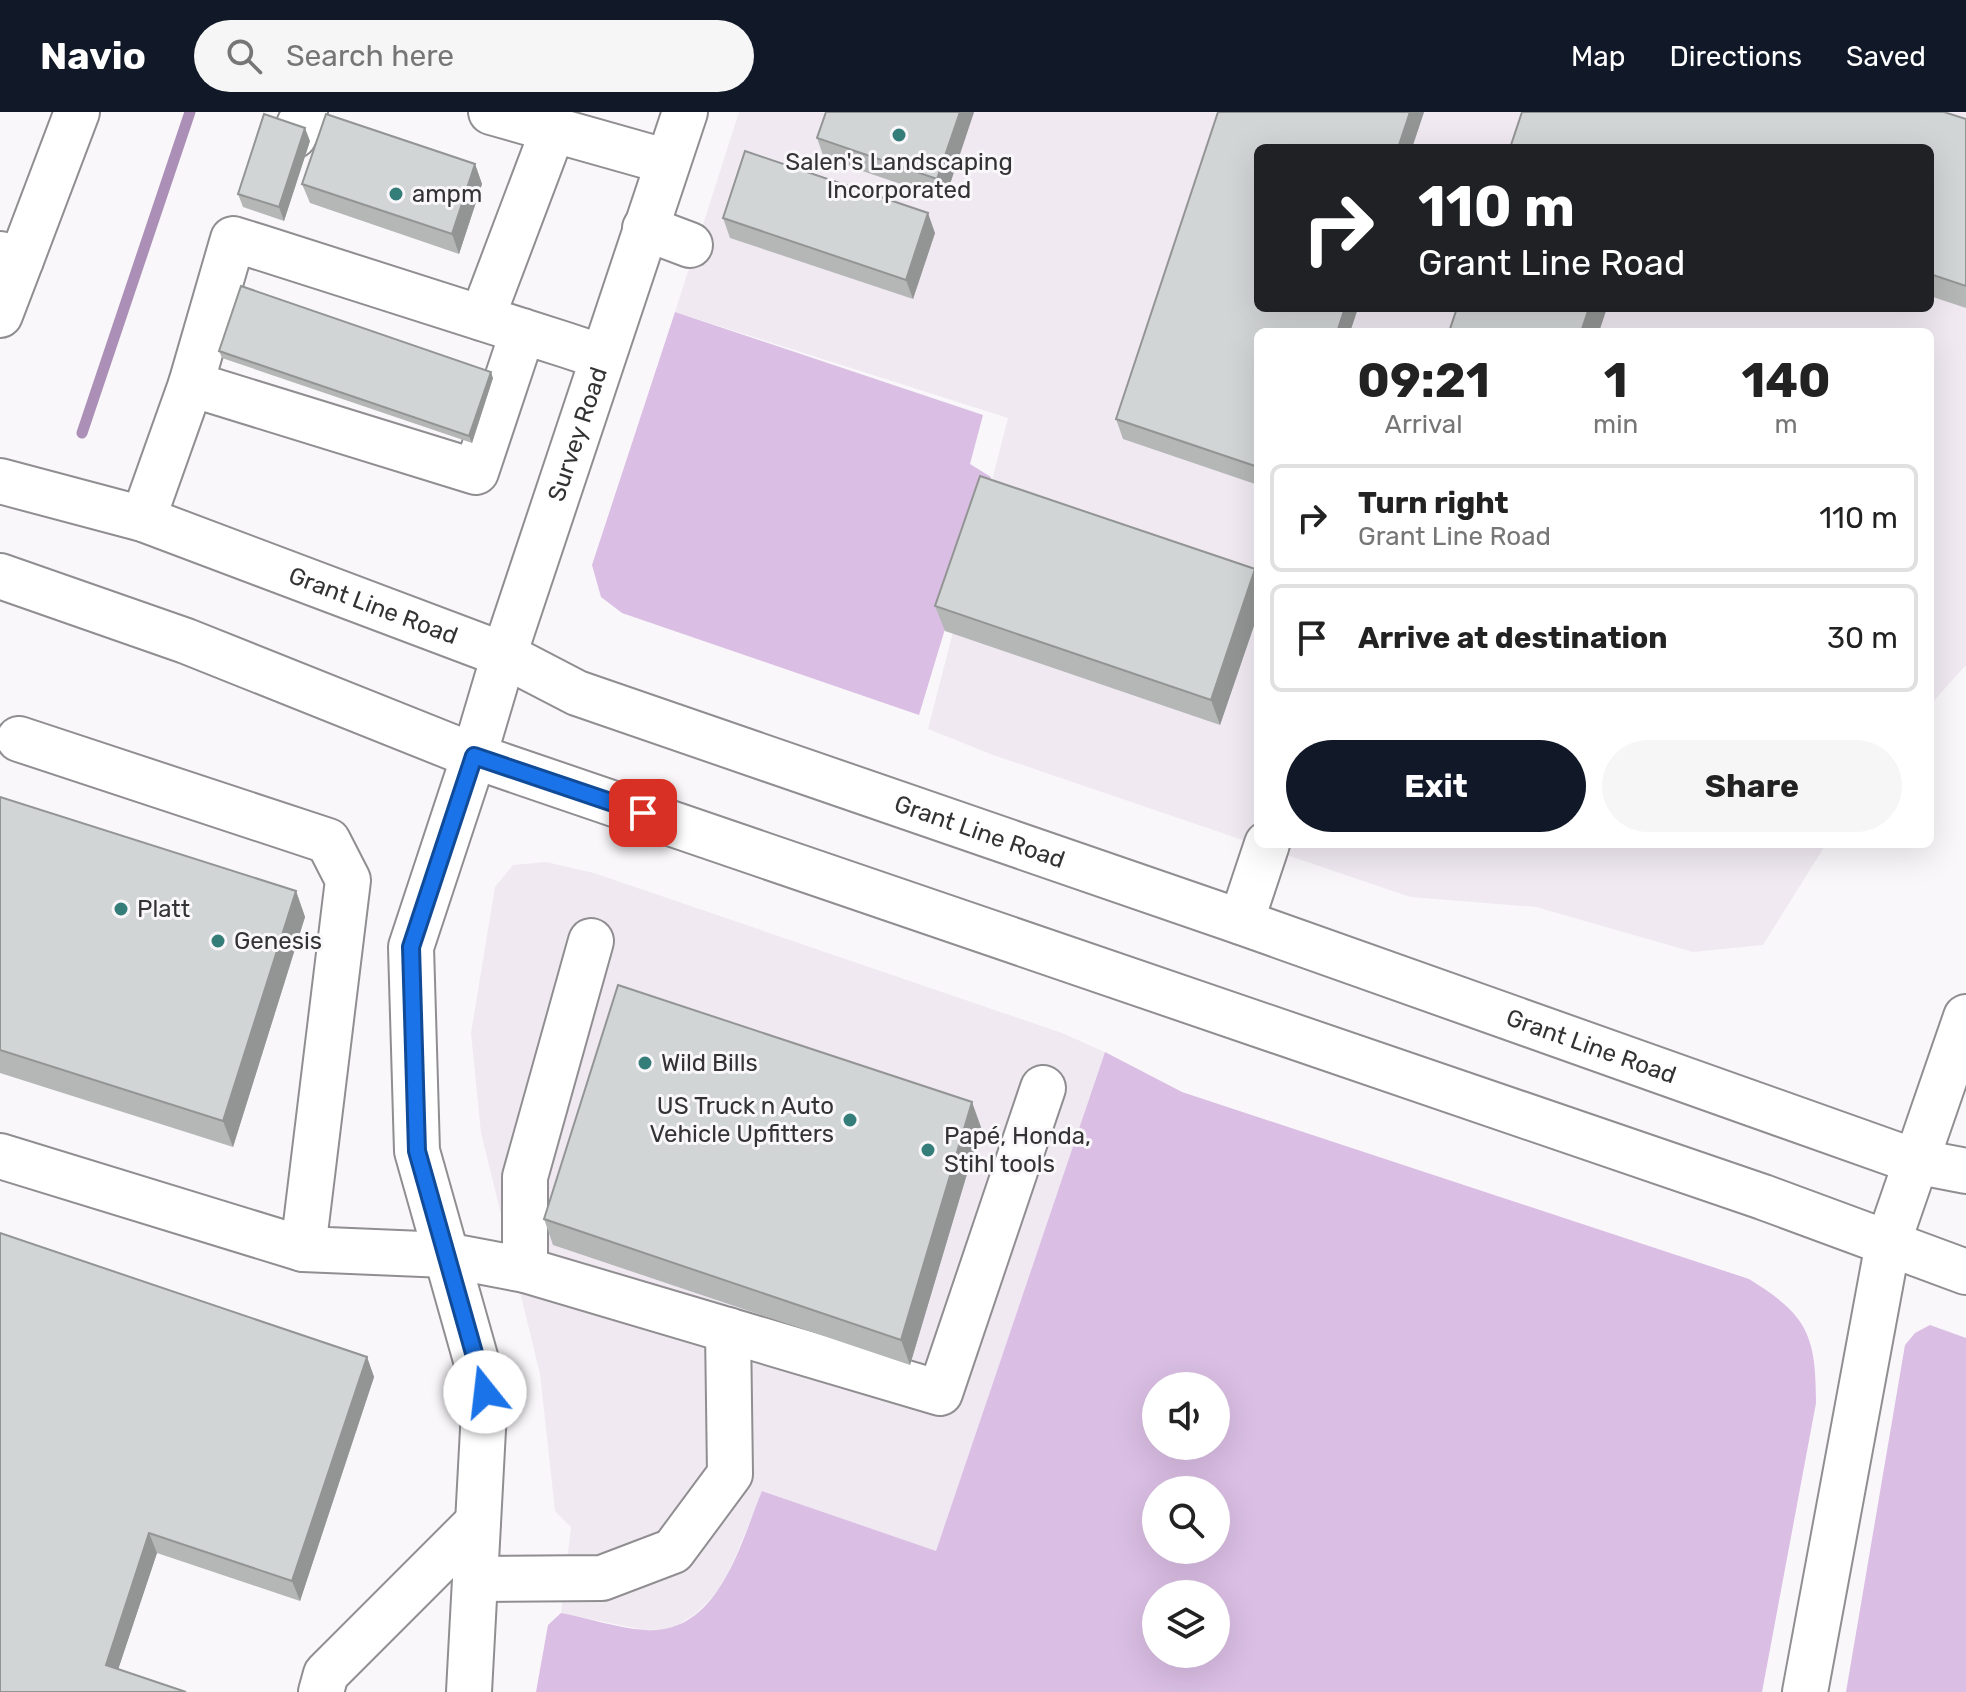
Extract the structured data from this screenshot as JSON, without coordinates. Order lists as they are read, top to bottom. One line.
{"streets":{"main road":["Survey Road","Grant Line Road"]},"crossings":[["Survey Road","Grant Line Road"]],"places":["Salen's Landscaping Incorporated","ampm","Platt","Genesis","Wild Bills","US Truck n Auto Vehicle Upfitters","Papé, Honda, Stihl tools"],"page":{"header":"Navio","search":"Search here","nav":["Map","Directions","Saved"],"turn":["110 m","Grant Line Road"],"eta":["09:21","Arrival","1","min","140","m"],"list":[{"name":"Turn right","note":"Grant Line Road","value":"110 m"},{"name":"Arrive at destination","value":"30 m"}],"buttons":["Exit","Share"]}}
